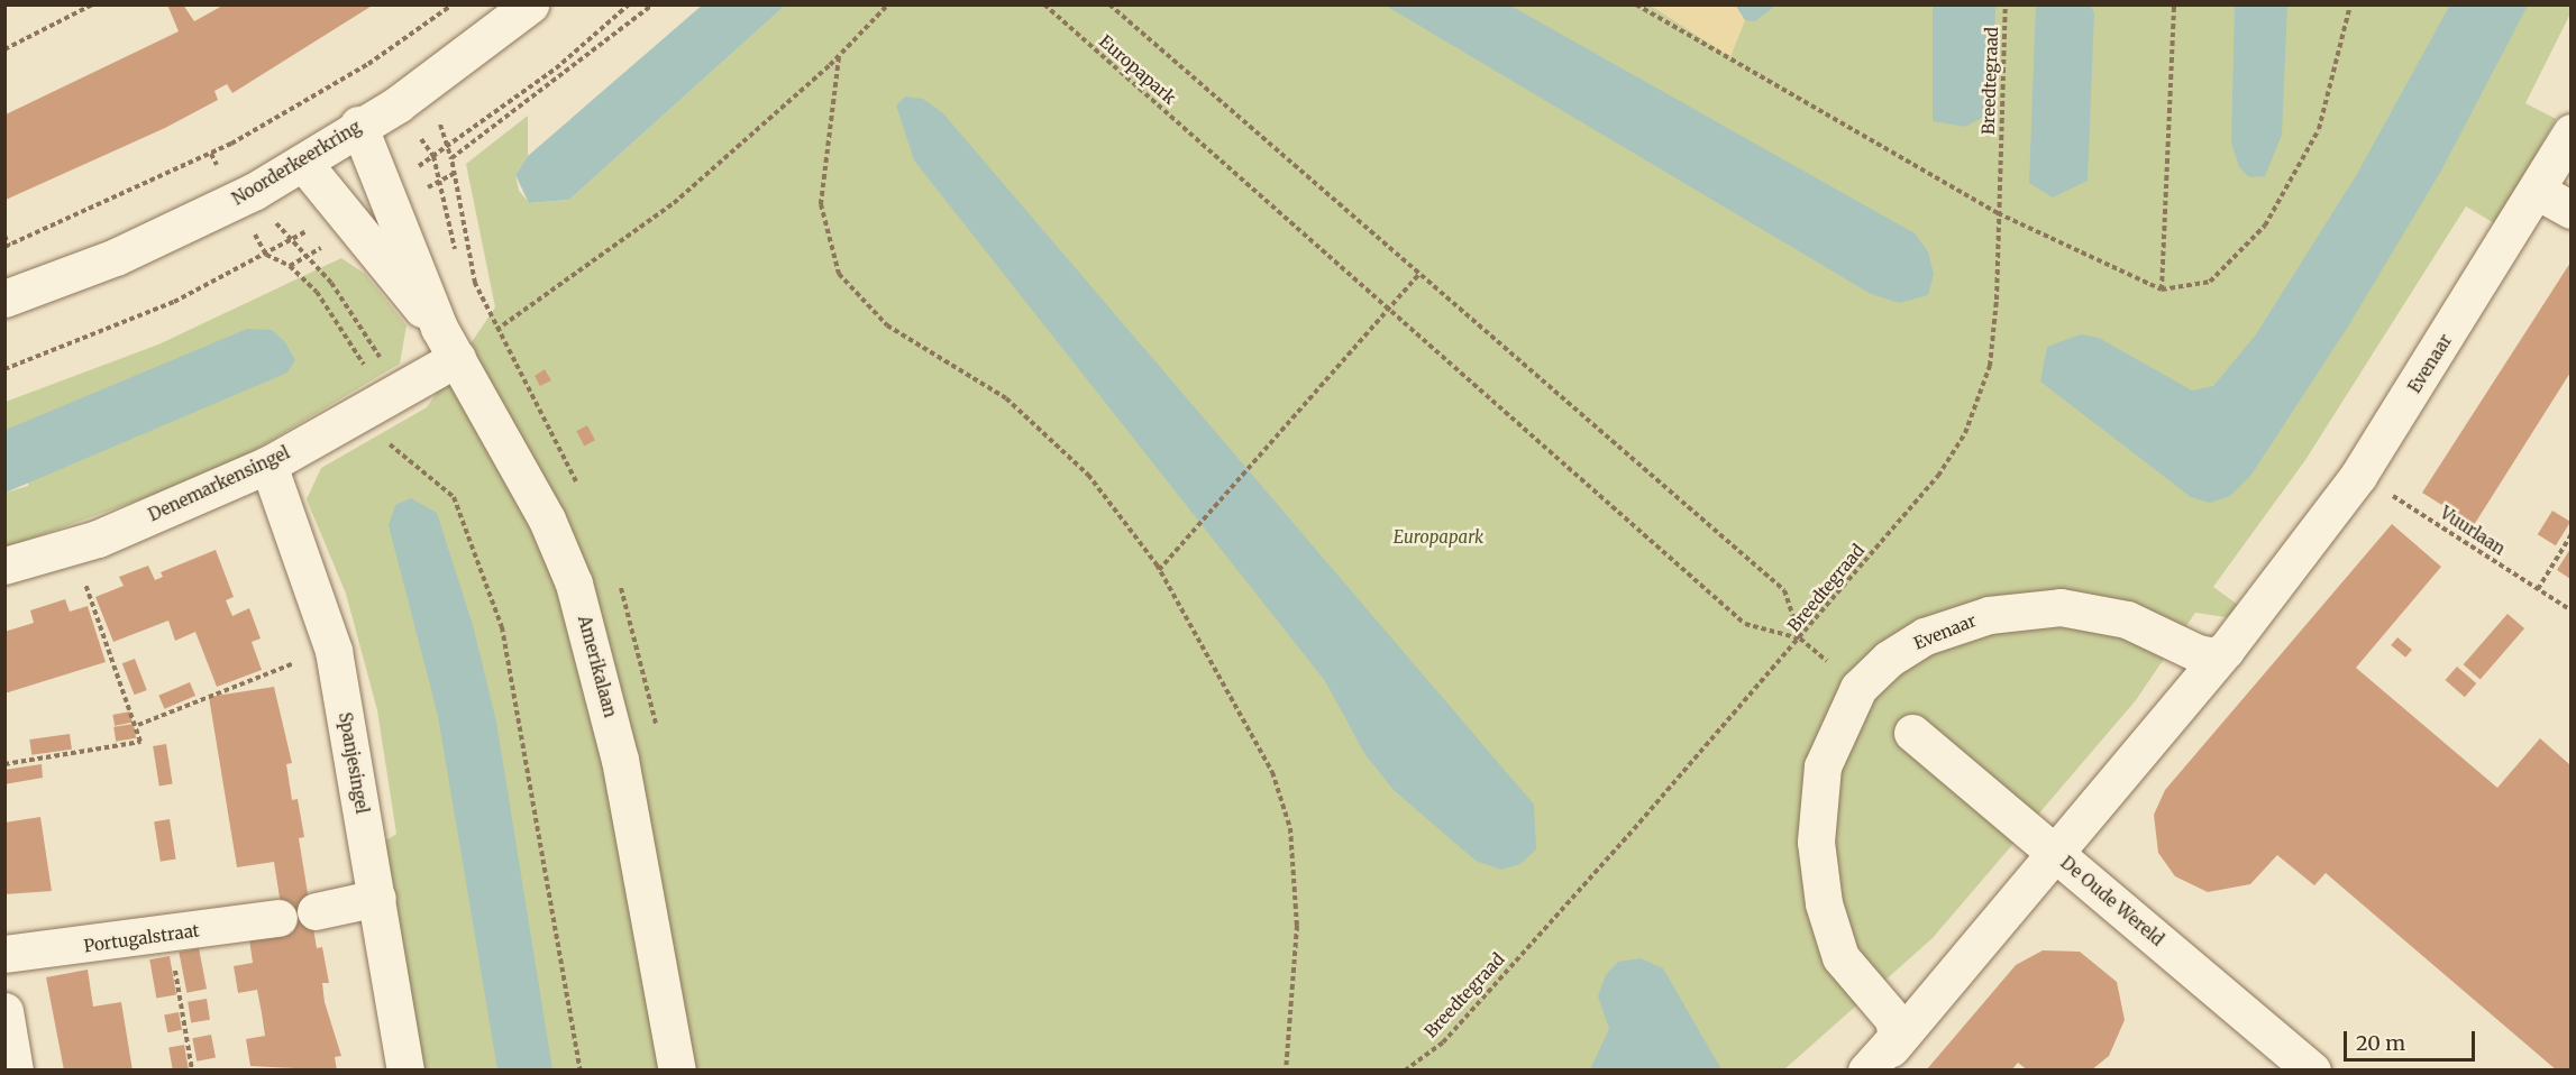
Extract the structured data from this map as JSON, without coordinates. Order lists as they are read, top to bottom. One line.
{"streets":{"street":["Noorderkeerkring","Evenaar","Denemarkensingel","Amerikalaan","Spanjesingel","De Oude Wereld","Portugalstraat"],"path":["Europapark","Breedtegraad","Vuurlaan"]},"crossings":[["Europapark","Breedtegraad"],["Europapark","Evenaar"],["Noorderkeerkring","Amerikalaan"],["Evenaar","Vuurlaan"],["Evenaar","De Oude Wereld"],["Denemarkensingel","Amerikalaan"],["Denemarkensingel","Spanjesingel"]],"parks":["Europapark"],"scale_bar":"20 m"}
